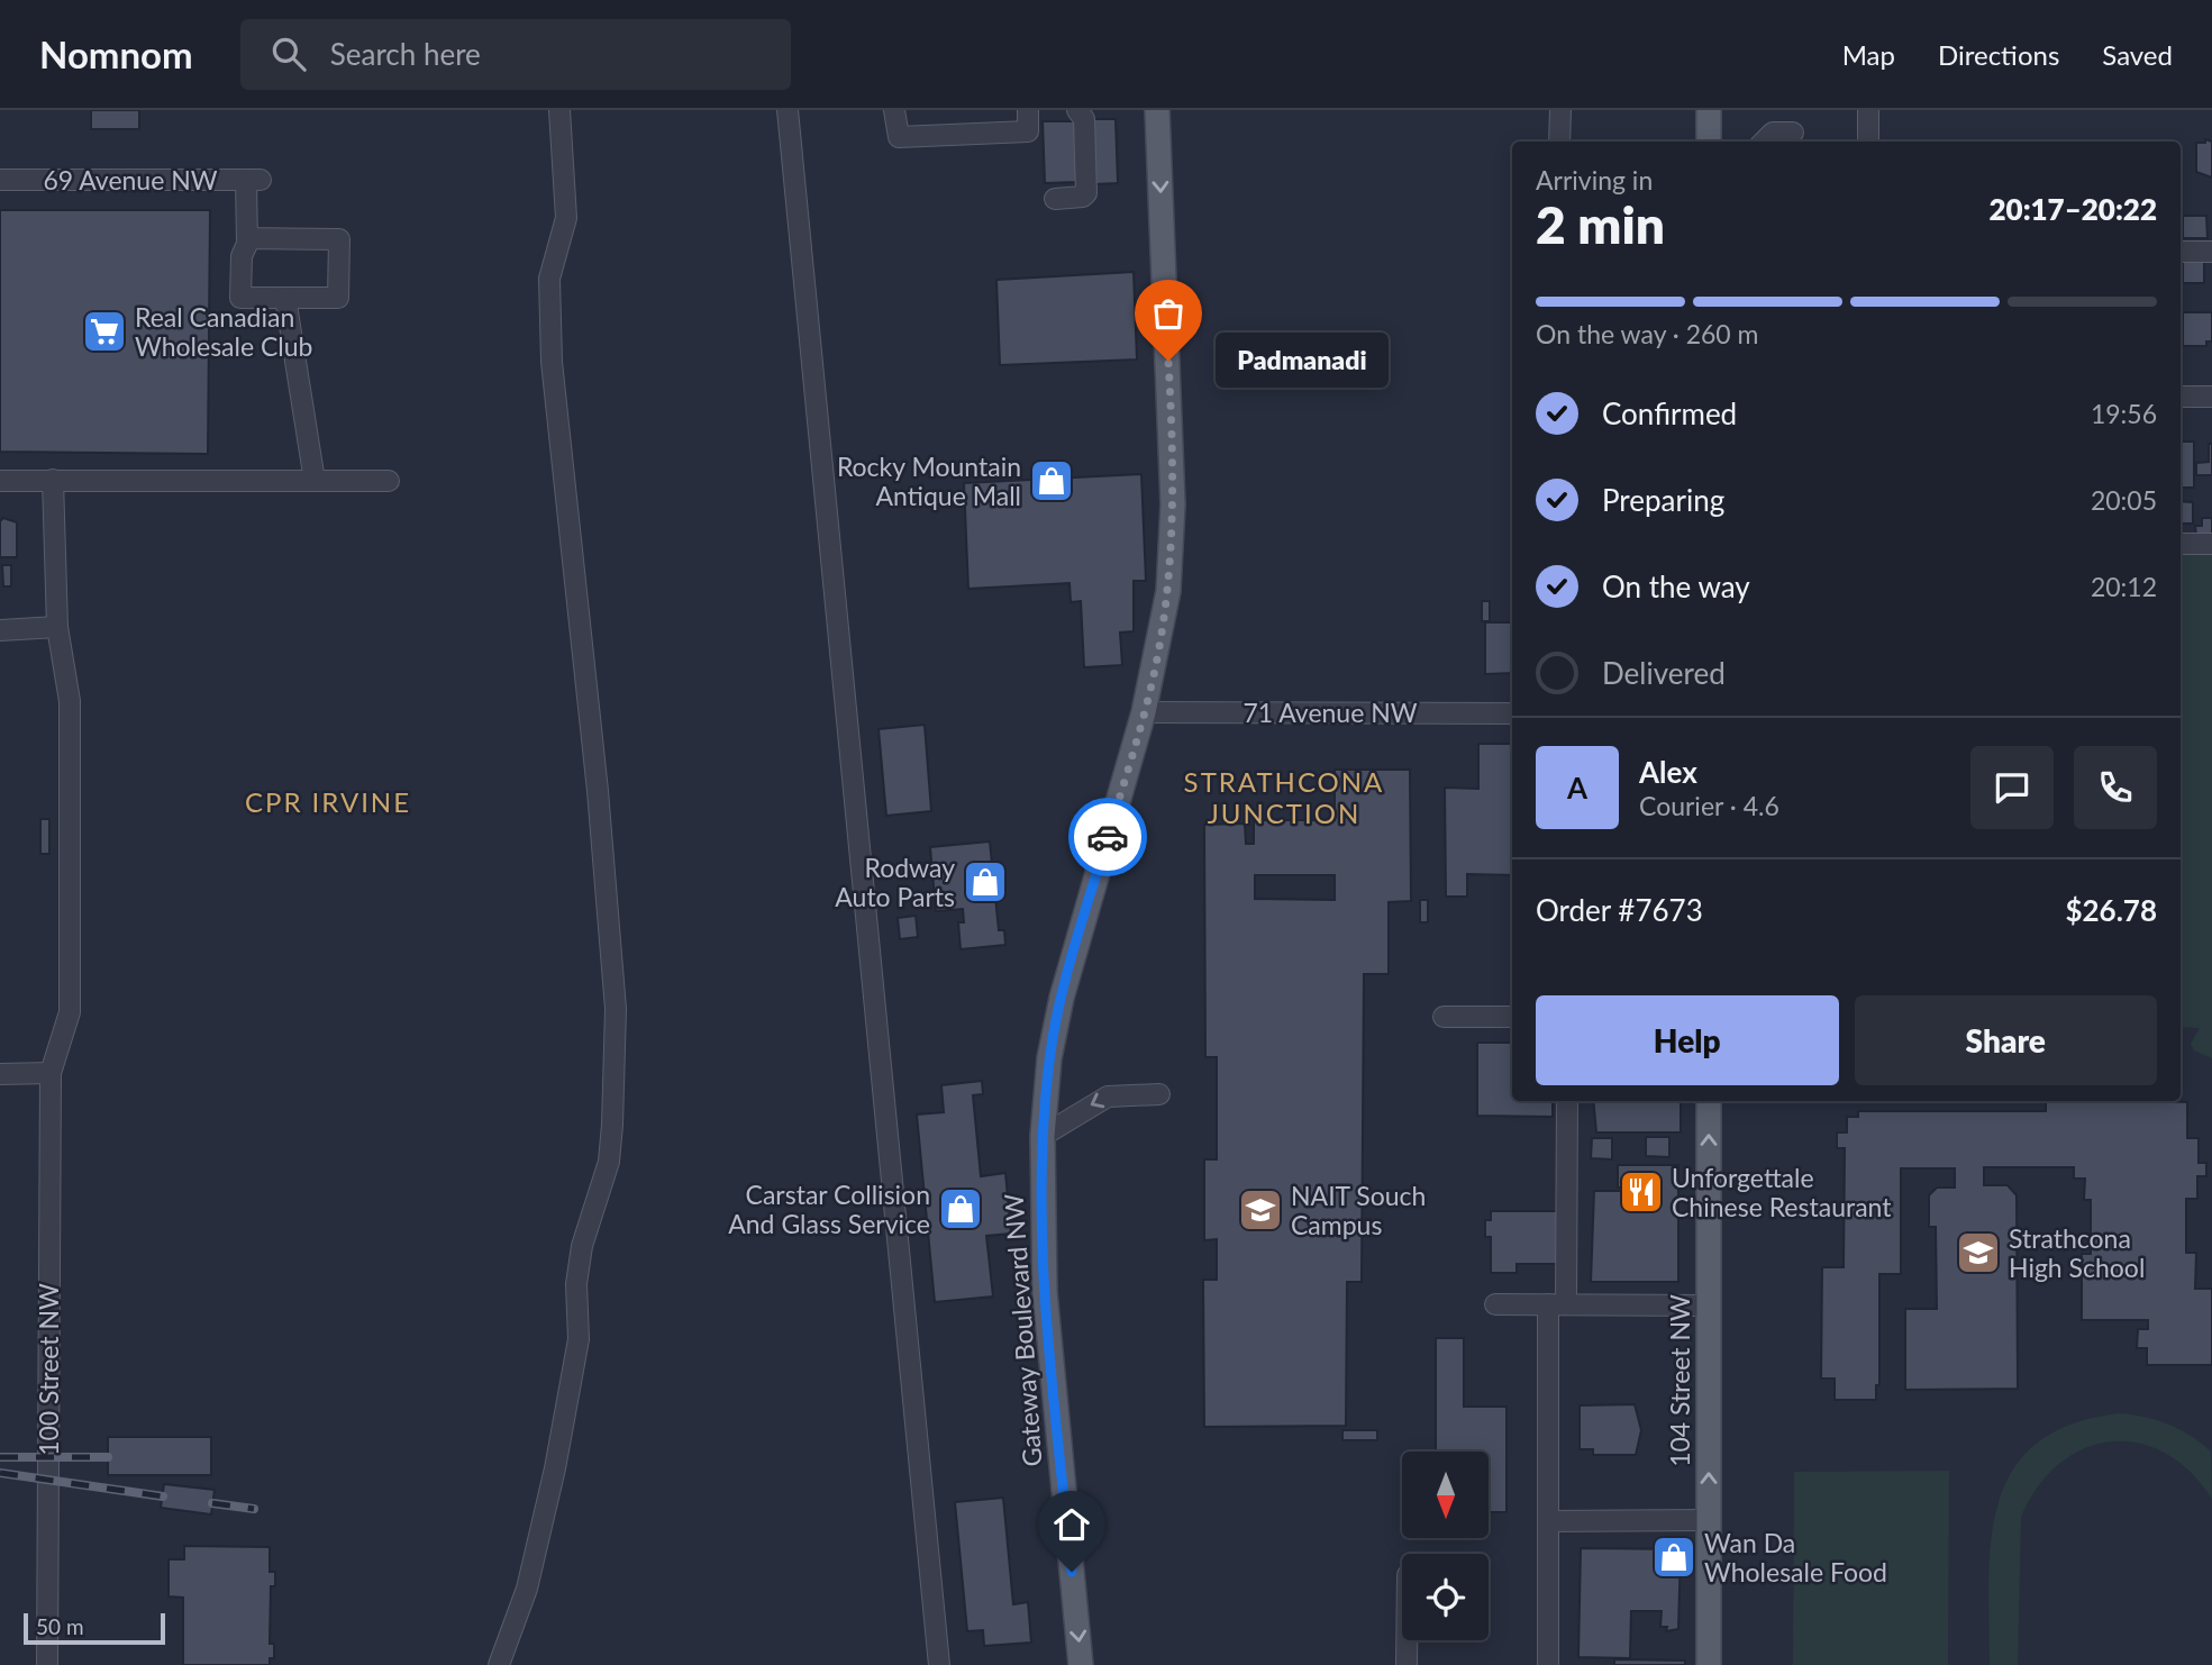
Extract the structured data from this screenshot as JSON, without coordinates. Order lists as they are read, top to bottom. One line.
{"streets":{"main road":["Gateway Boulevard NW","104 Street NW"],"street":["69 Avenue NW","71 Avenue NW","100 Street NW"]},"crossings":[["71 Avenue NW","Gateway Boulevard NW"]],"one_way":["Gateway Boulevard NW","104 Street NW"],"districts":["STRATHCONA JUNCTION","CPR IRVINE"],"places":{"supermarket":["Real Canadian Wholesale Club"],"other":["Padmanadi"],"shop":["Rocky Mountain Antique Mall","Rodway Auto Parts","Carstar Collision And Glass Service","Wan Da Wholesale Food"],"restaurant":["Unforgettale Chinese Restaurant"],"school or university":["NAIT Souch Campus","Strathcona High School"]},"scale_bar":"50 m","north":"bottom","page":{"header":"Nomnom","search":"Search here","nav":["Map","Directions","Saved"],"heading":["2 min","Arriving in","20:17–20:22"],"panel":["Alex","Courier · 4.6","Order #7673","$26.78"],"bar":"On the way · 260 m","bubble":"Padmanadi","list":[["Confirmed","19:56"],["Preparing","20:05"],["On the way","20:12"],"Delivered"],"round":"A","buttons":["Help","Share"],"scale":"50 m"}}
